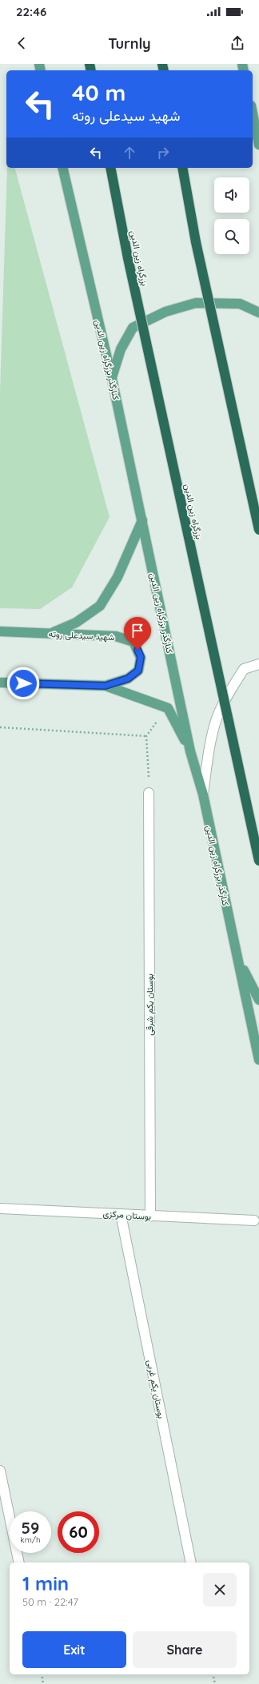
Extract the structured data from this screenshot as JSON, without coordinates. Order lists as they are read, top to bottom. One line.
{"streets":{"highway":["بزرگراه زین الدین"],"main road":["کنارگذر بزرگراه زین الدین","شهید سیدعلی روته"],"street":["بوستان یکم شرقی","بوستان مرکزی","بوستان یکم غربی"]},"crossings":[["بوستان یکم شرقی","بوستان مرکزی"],["بوستان مرکزی","بوستان یکم غربی"]],"page":{"status":"22:46","header":"Turnly","turn":["40 m","شهید سیدعلی روته"],"speed":"59 km/h","limit":"60","heading":["1 min","50 m · 22:47"],"buttons":["Exit","Share"]}}
